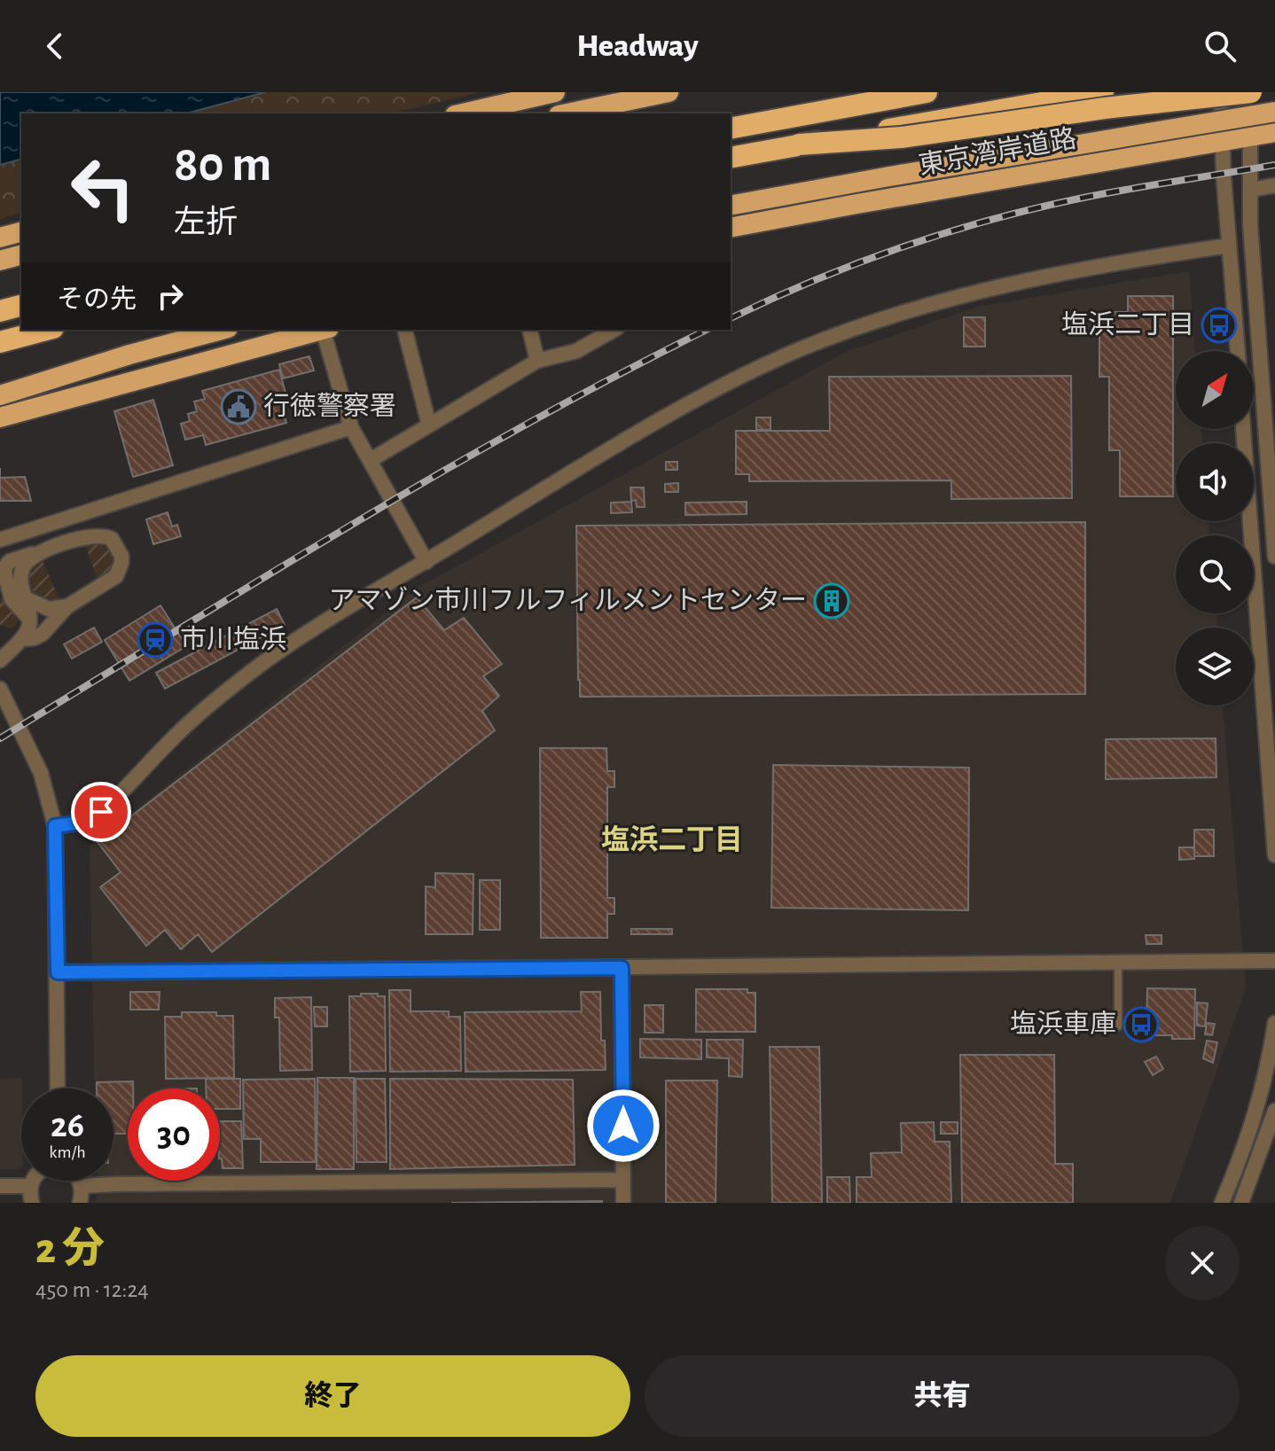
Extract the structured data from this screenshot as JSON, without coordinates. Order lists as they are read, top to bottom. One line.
{"streets":{"highway":["東京湾岸道路"]},"districts":["塩浜二丁目"],"places":{"bus stop":["塩浜二丁目","塩浜車庫"],"public building":["行徳警察署"],"building":["アマゾン市川フルフィルメントセンター"],"station":["市川塩浜"]},"north":"top right","page":{"header":"Headway","turn":["80 m","左折"],"then":"その先","speed":"26 km/h","limit":"30","heading":["2 分","450 m · 12:24"],"buttons":["終了","共有"]}}
